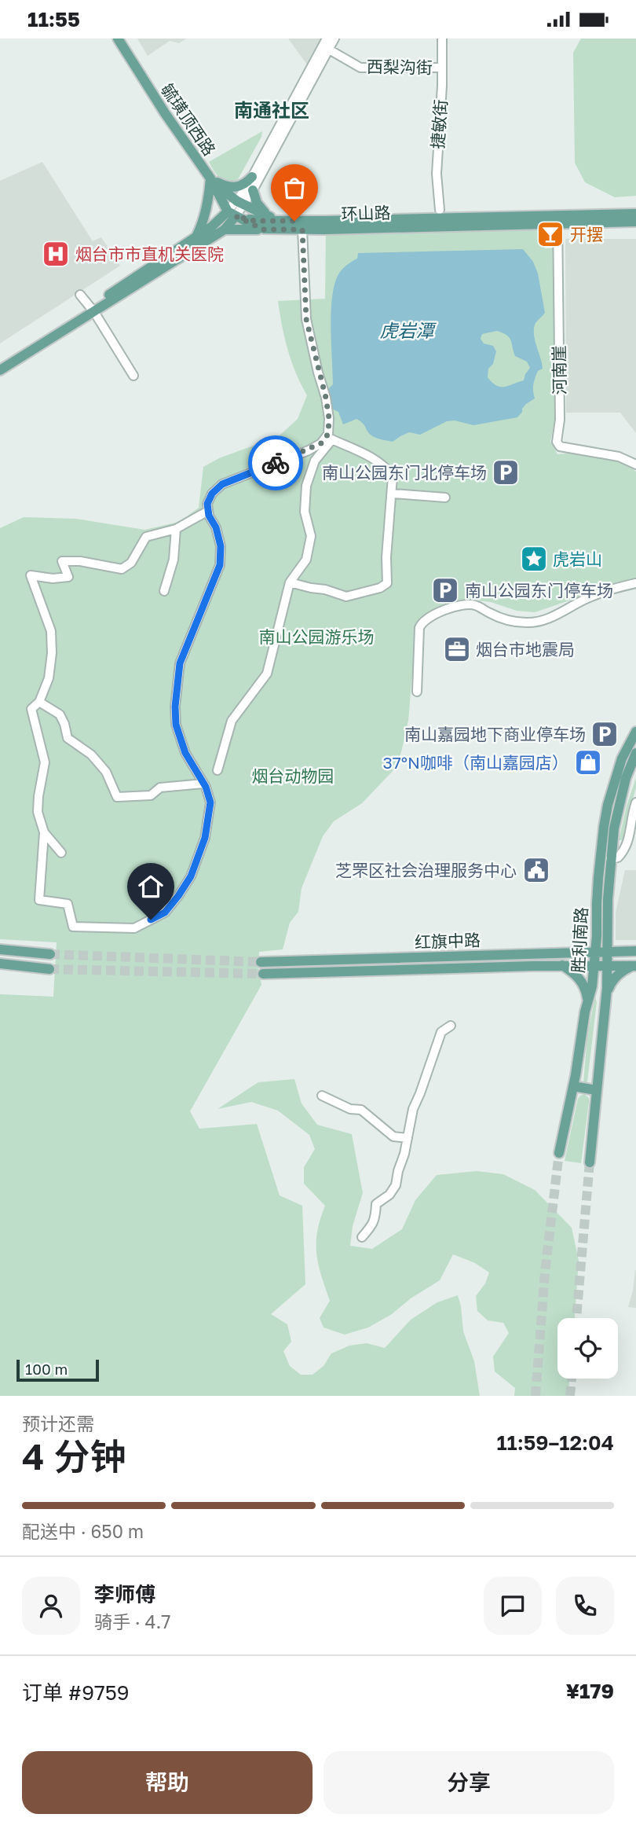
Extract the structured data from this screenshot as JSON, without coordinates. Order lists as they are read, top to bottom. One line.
{"streets":{"main road":["毓璜顶西路","环山路","胜利南路","红旗中路"],"street":["西梨沟街","捷敏街","河南崖"]},"crossings":[["西梨沟街","捷敏街"],["毓璜顶西路","环山路"],["环山路","河南崖"],["胜利南路","红旗中路"]],"districts":["南通社区"],"water":["虎岩潭"],"parks":["南山公园游乐场","烟台动物园"],"places":{"bar":["开摆"],"hospital":["烟台市市直机关医院"],"parking":["南山公园东门北停车场","南山公园东门停车场","南山嘉园地下商业停车场"],"place":["虎岩山"],"office":["烟台市地震局"],"shop":["37°N咖啡（南山嘉园店）"],"public building":["芝罘区社会治理服务中心"]},"scale_bar":"100 m","page":{"status":"11:55","scale":"100 m","heading":["4 分钟","预计还需","11:59–12:04"],"panel":["李师傅","骑手 · 4.7","订单 #9759","¥179"],"bar":"配送中 · 650 m","buttons":["帮助","分享"]}}
